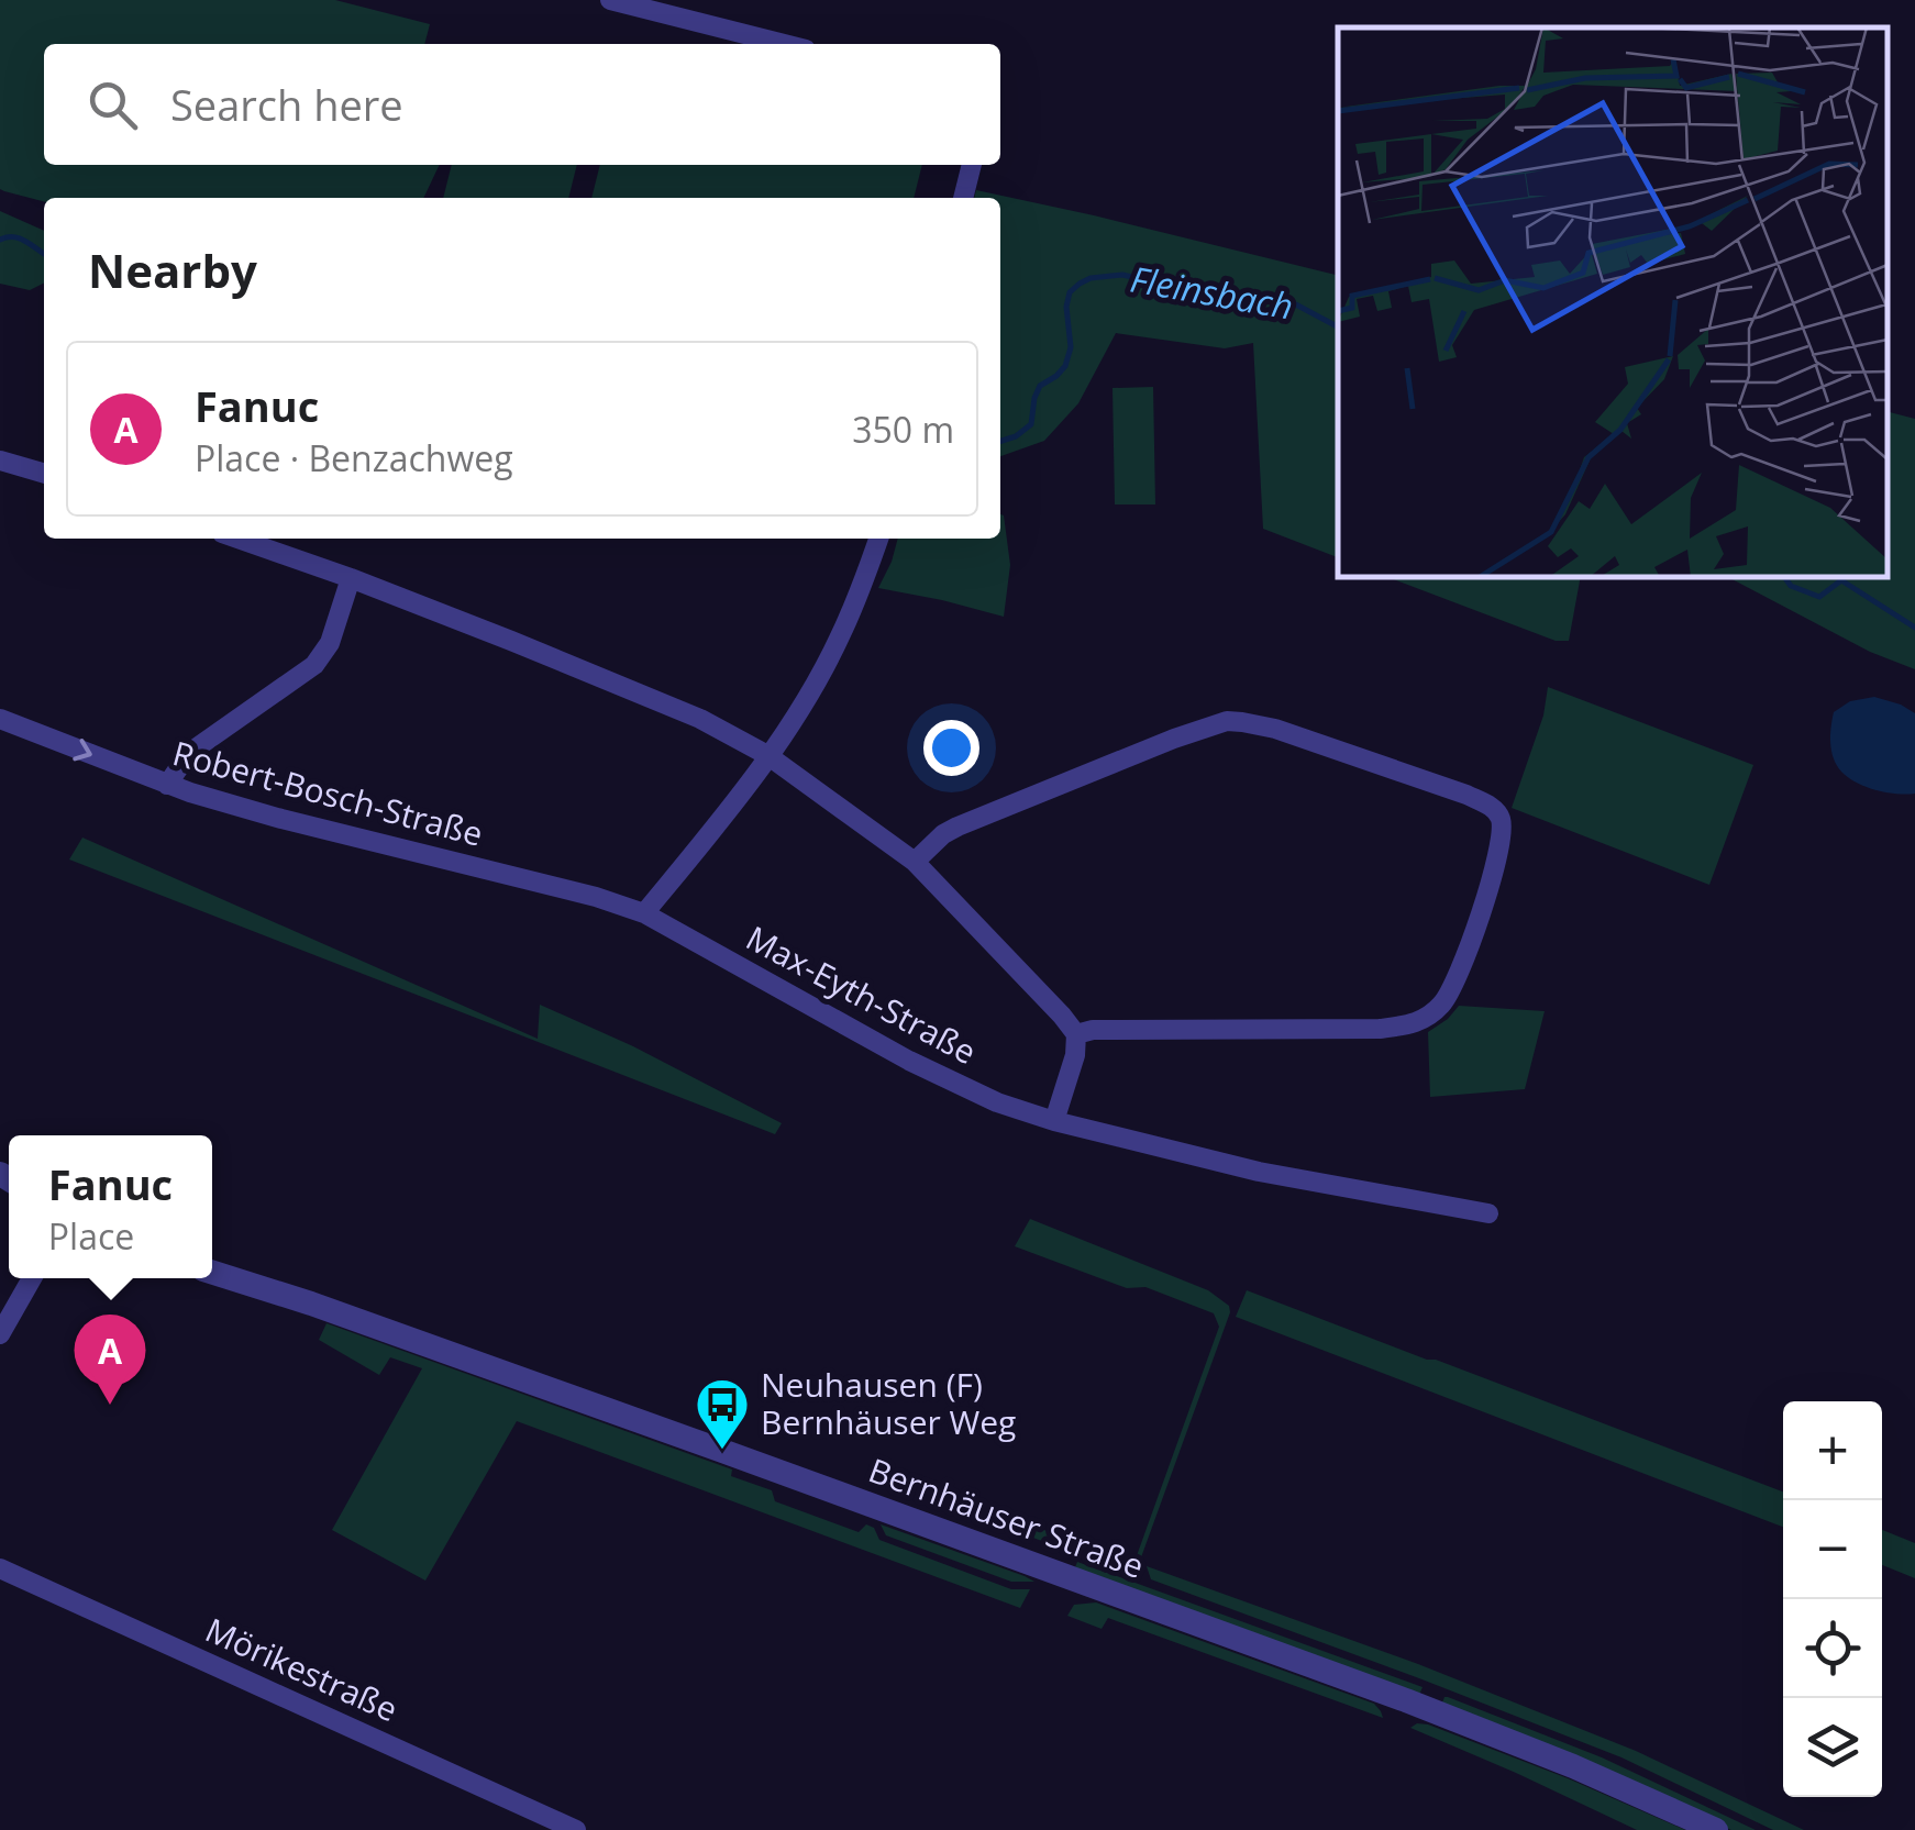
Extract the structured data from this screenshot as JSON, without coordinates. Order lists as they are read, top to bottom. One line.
{"streets":{"street":["Robert-Bosch-Straße","Max-Eyth-Straße","Bernhäuser Straße","Mörikestraße"]},"crossings":[["Robert-Bosch-Straße","Max-Eyth-Straße"]],"water":["Fleinsbach"],"places":{"bus stop":["Neuhausen (F) Bernhäuser Weg"]},"page":{"search":"Search here","heading":"Nearby","list":[{"mark":"A","name":"Fanuc","note":"Place · Benzachweg","value":"350 m"}],"popup":["Fanuc","Place"],"pins":"A","map_buttons":["+","−"]}}
